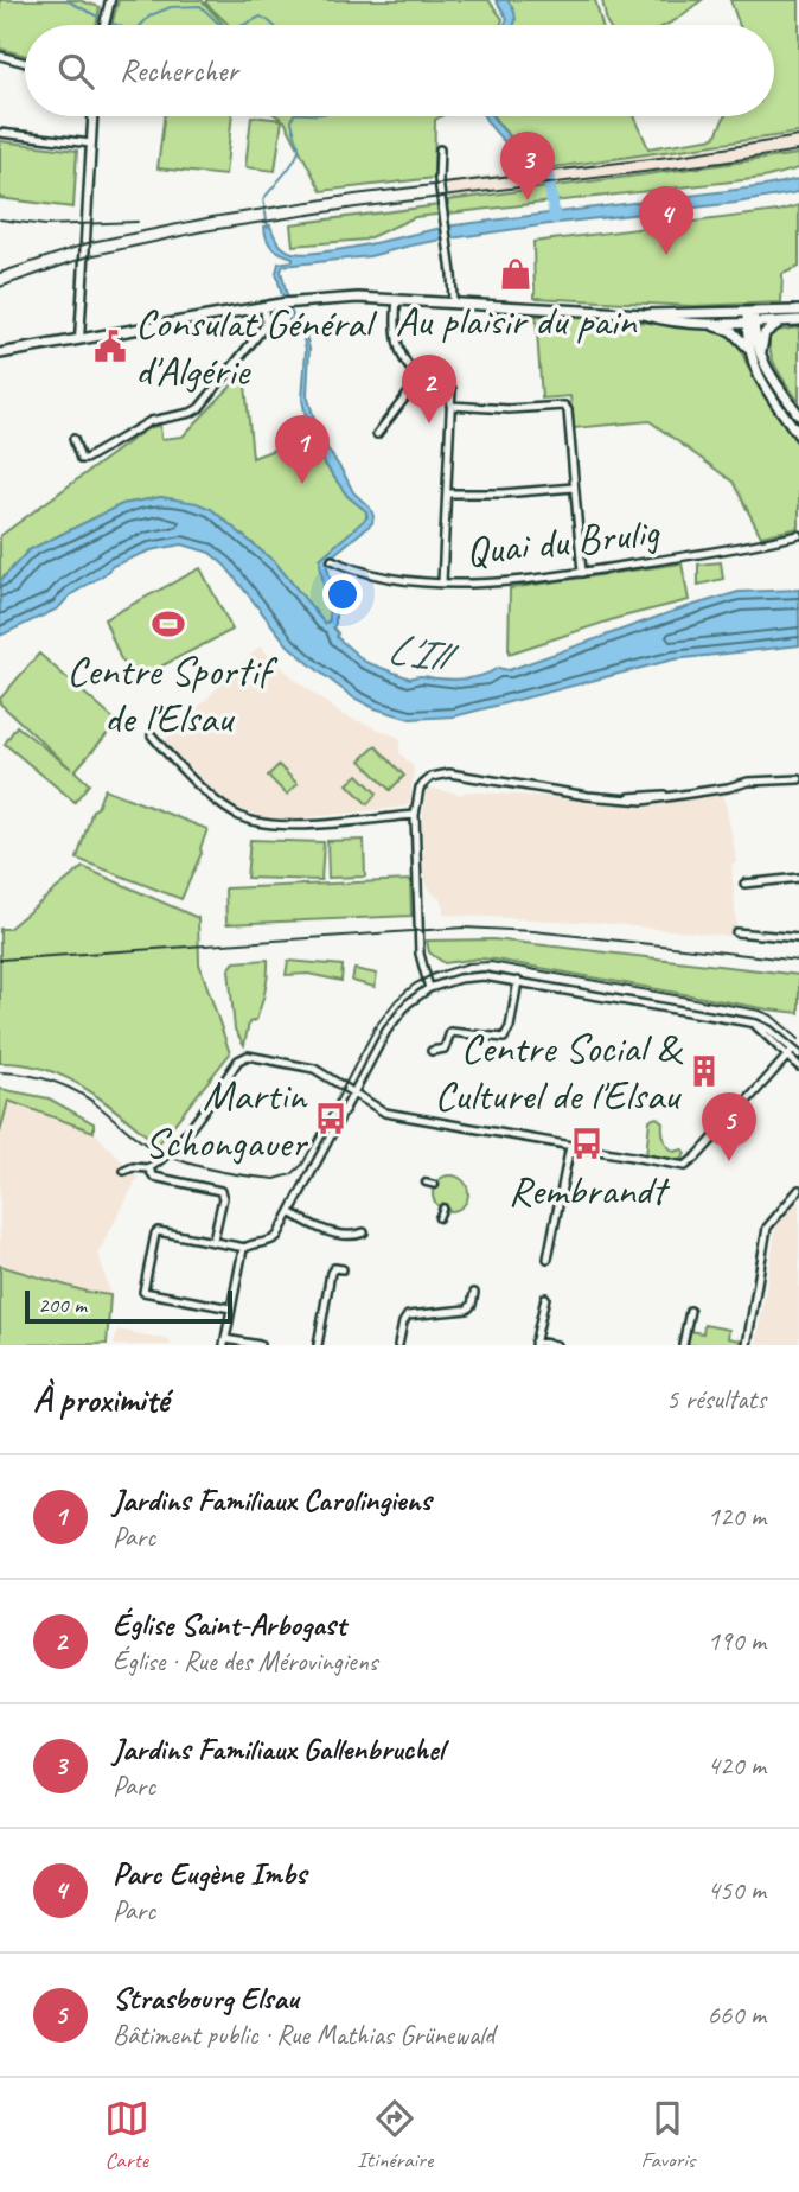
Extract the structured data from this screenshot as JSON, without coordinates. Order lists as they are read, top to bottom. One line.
{"streets":{"street":["Quai du Brulig"]},"water":["L'Ill"],"places":{"shop":["Au plaisir du pain"],"public building":["Consulat Général d'Algérie"],"sports":["Centre Sportif de l'Elsau"],"building":["Centre Social & Culturel de l'Elsau"],"bus stop":["Martin Schongauer","Rembrandt"]},"scale_bar":"200 m","page":{"search":"Rechercher","pins":["3","4","2","1","5"],"scale":"200 m","heading":["À proximité","5 résultats"],"list":[{"mark":"1","name":"Jardins Familiaux Carolingiens","note":"Parc","value":"120 m"},{"mark":"2","name":"Église Saint-Arbogast","note":"Église · Rue des Mérovingiens","value":"190 m"},{"mark":"3","name":"Jardins Familiaux Gallenbruchel","note":"Parc","value":"420 m"},{"mark":"4","name":"Parc Eugène Imbs","note":"Parc","value":"450 m"},{"mark":"5","name":"Strasbourg Elsau","note":"Bâtiment public · Rue Mathias Grünewald","value":"660 m"}],"nav":["Carte","Itinéraire","Favoris"]}}
